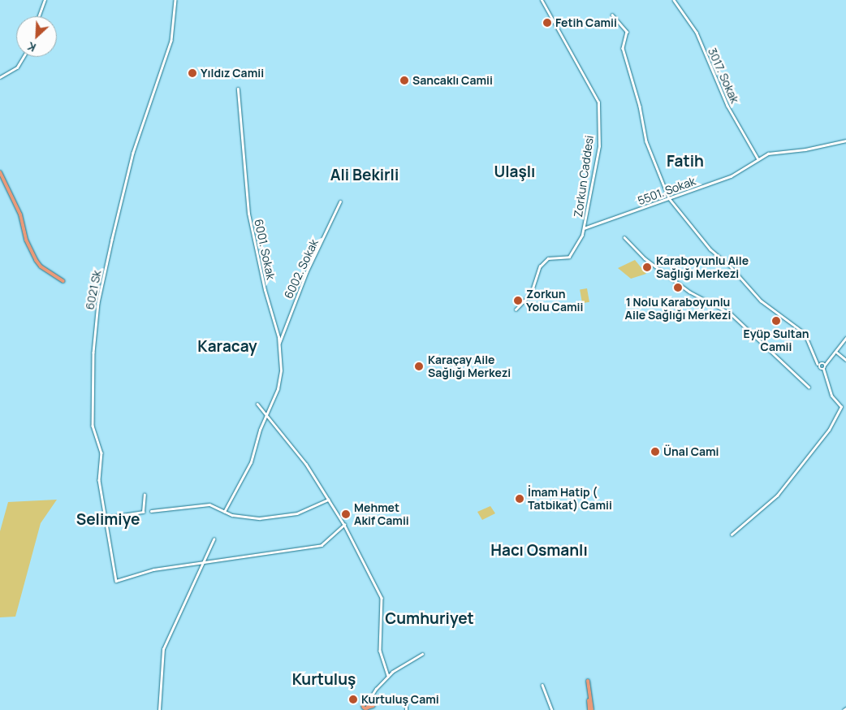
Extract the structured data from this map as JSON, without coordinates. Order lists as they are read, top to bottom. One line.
{"streets":{"street":["3017. Sokak","Zorkun Caddesi","5501. Sokak","6001. Sokak","6002. Sokak","6021 Sk"]},"crossings":[["3017. Sokak","5501. Sokak"],["Zorkun Caddesi","5501. Sokak"],["6001. Sokak","6002. Sokak"]],"districts":["Fatih","Ulaşlı","Ali Bekirli","Karacay","Selimiye","Hacı Osmanlı","Cumhuriyet","Kurtuluş"],"places":["Fetih Camii","Yıldız Camii","Sancaklı Camii","Karaboyunlu Aile Sağlığı Merkezi","1 Nolu Karaboyunlu Aile Sağlığı Merkezi","Zorkun Yolu Camii","Eyüp Sultan Camii","Karaçay Aile Sağlığı Merkezi","Ünal Cami","İmam Hatip ( Tatbikat) Camii","Mehmet Akif Camii","Kurtuluş Cami"],"north":"bottom left"}
